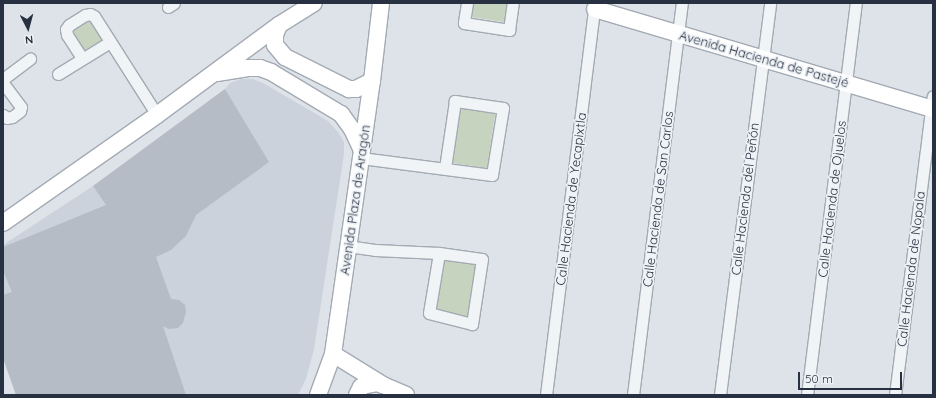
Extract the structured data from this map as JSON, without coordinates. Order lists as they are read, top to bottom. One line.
{"streets":{"street":["Avenida Hacienda de Pastejé","Calle Hacienda de Yecapixtla","Calle Hacienda de San Carlos","Calle Hacienda del Peñón","Calle Hacienda de Ojuelos","Avenida Plaza de Aragón","Calle Hacienda de Nopala"]},"crossings":[["Avenida Hacienda de Pastejé","Calle Hacienda de Yecapixtla"],["Avenida Hacienda de Pastejé","Calle Hacienda de San Carlos"],["Avenida Hacienda de Pastejé","Calle Hacienda del Peñón"],["Avenida Hacienda de Pastejé","Calle Hacienda de Ojuelos"],["Avenida Hacienda de Pastejé","Calle Hacienda de Nopala"]],"scale_bar":"50 m","north":"bottom"}
